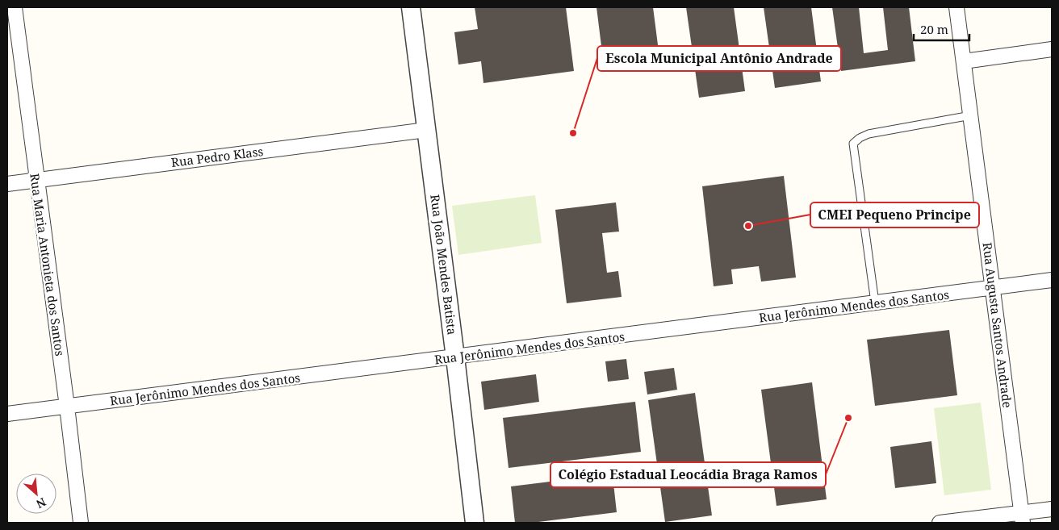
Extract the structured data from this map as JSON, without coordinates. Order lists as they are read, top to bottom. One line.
{"streets":{"street":["Rua Pedro Klass","Rua Maria Antonieta dos Santos","Rua João Mendes Batista","Rua Jerônimo Mendes dos Santos","Rua Augusta Santos Andrade"]},"crossings":[["Rua Pedro Klass","Rua Maria Antonieta dos Santos"],["Rua Pedro Klass","Rua João Mendes Batista"],["Rua Maria Antonieta dos Santos","Rua Jerônimo Mendes dos Santos"],["Rua João Mendes Batista","Rua Jerônimo Mendes dos Santos"],["Rua Jerônimo Mendes dos Santos","Rua Augusta Santos Andrade"]],"places":["Escola Municipal Antônio Andrade","CMEI Pequeno Principe","Colégio Estadual Leocádia Braga Ramos"],"scale_bar":"20 m","north":"bottom right"}
